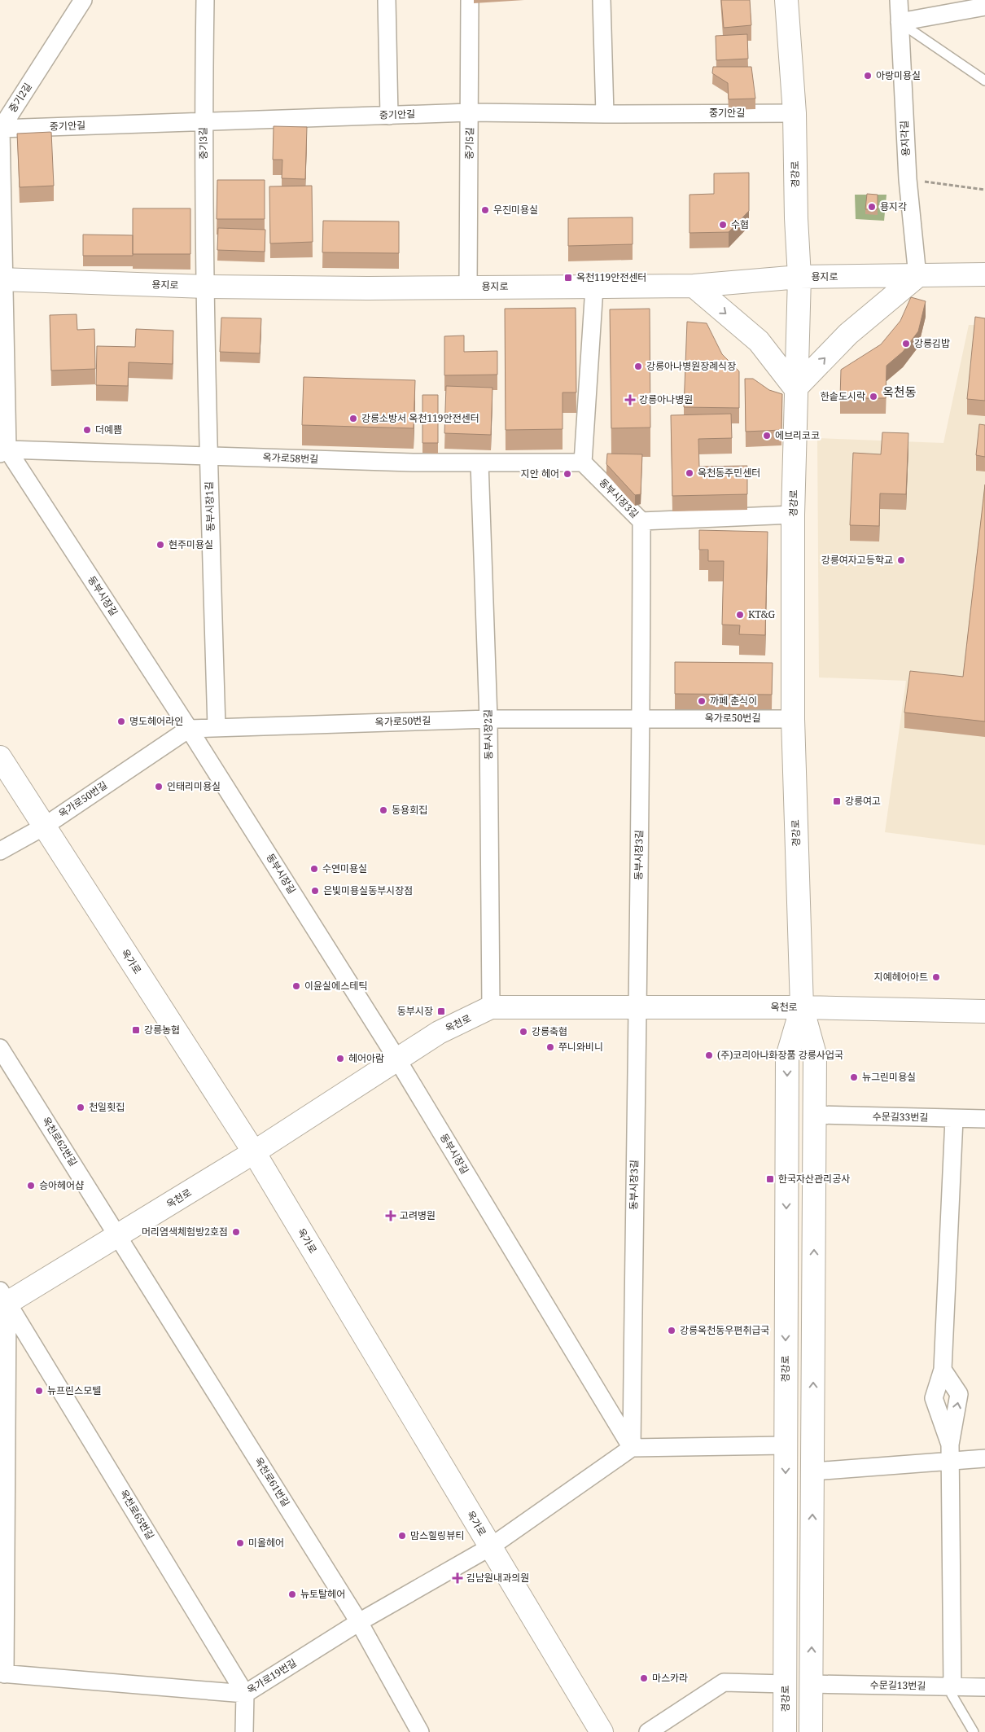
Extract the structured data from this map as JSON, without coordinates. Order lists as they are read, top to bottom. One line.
{"streets":{"street":["중기2길","중기안길","용지각길","중기3길","중기5길","경강로","용지로","옥가로58번길","동부시장3길","동부시장1길","동부시장길","옥가로50번길","동부시장2길","옥가로","옥천로","수문길33번길","옥천로62번길","옥천로61번길","옥천로65번길","옥가로19번길","수문길13번길"]},"crossings":[["중기2길","중기안길"],["중기안길","중기3길"],["중기안길","중기5길"],["중기안길","경강로"],["용지각길","용지로"],["중기3길","용지로"],["중기3길","동부시장1길"],["중기5길","용지로"],["경강로","용지로"],["경강로","옥가로50번길"],["경강로","옥천로"],["경강로","수문길33번길"],["경강로","수문길13번길"],["용지로","동부시장1길"],["옥가로58번길","동부시장3길"],["옥가로58번길","동부시장1길"],["옥가로58번길","동부시장길"],["옥가로58번길","동부시장2길"],["동부시장3길","동부시장길"],["동부시장3길","옥가로50번길"],["동부시장3길","옥천로"],["동부시장3길","옥가로19번길"],["동부시장1길","옥가로50번길"],["동부시장길","옥가로50번길"],["동부시장길","옥천로"],["동부시장길","옥가로19번길"],["옥가로50번길","동부시장2길"],["옥가로50번길","옥가로"],["동부시장2길","옥천로"],["옥가로","옥천로"],["옥가로","옥가로19번길"],["옥천로","옥천로62번길"],["옥천로","옥천로61번길"],["옥천로","옥천로65번길"],["옥천로62번길","옥천로61번길"],["옥천로61번길","옥가로19번길"],["옥천로65번길","옥가로19번길"]],"districts":["옥천동"],"places":{"other":["아랑미용실","용지각","우진미용실","수협","강릉김밥","강릉아나병원장례식장","한솥도시락","강릉소방서 옥천119안전센터","더예쁨","에브리코코","옥천동주민센터","지안 헤어","현주미용실","강릉여자고등학교","KT&G","까페 춘식이","명도헤어라인","인태리미용실","동용회집","수연미용실","은빛미용실동부시장점","지예헤어아트","이윤실에스테틱","강릉축협","쭈니와비니","(주)코리아나화장품 강릉사업국","헤어아람","뉴그린미용실","천일횟집","승아헤어샵","머리염색체험방2호점","강릉옥천동우편취급국","뉴프린스모텔","맘스힐링뷰티","미올헤어","뉴토탈헤어","마스카라"],"transit":["옥천119안전센터","강릉여고","동부시장","강릉농협","한국자산관리공사"],"health":["강릉아나병원","고려병원","김남원내과의원"]}}
